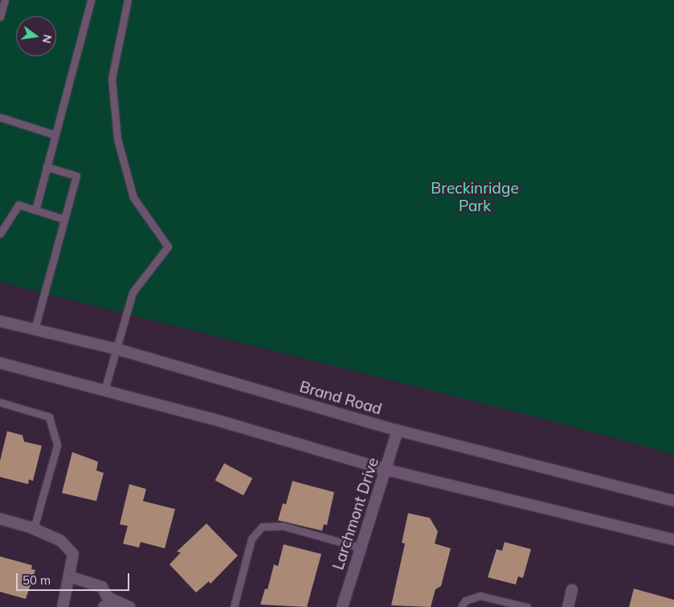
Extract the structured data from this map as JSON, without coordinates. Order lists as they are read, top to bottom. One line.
{"streets":{"main road":["Brand Road","Larchmont Drive"]},"crossings":[["Brand Road","Larchmont Drive"]],"parks":["Breckinridge Park"],"scale_bar":"50 m","north":"right"}
